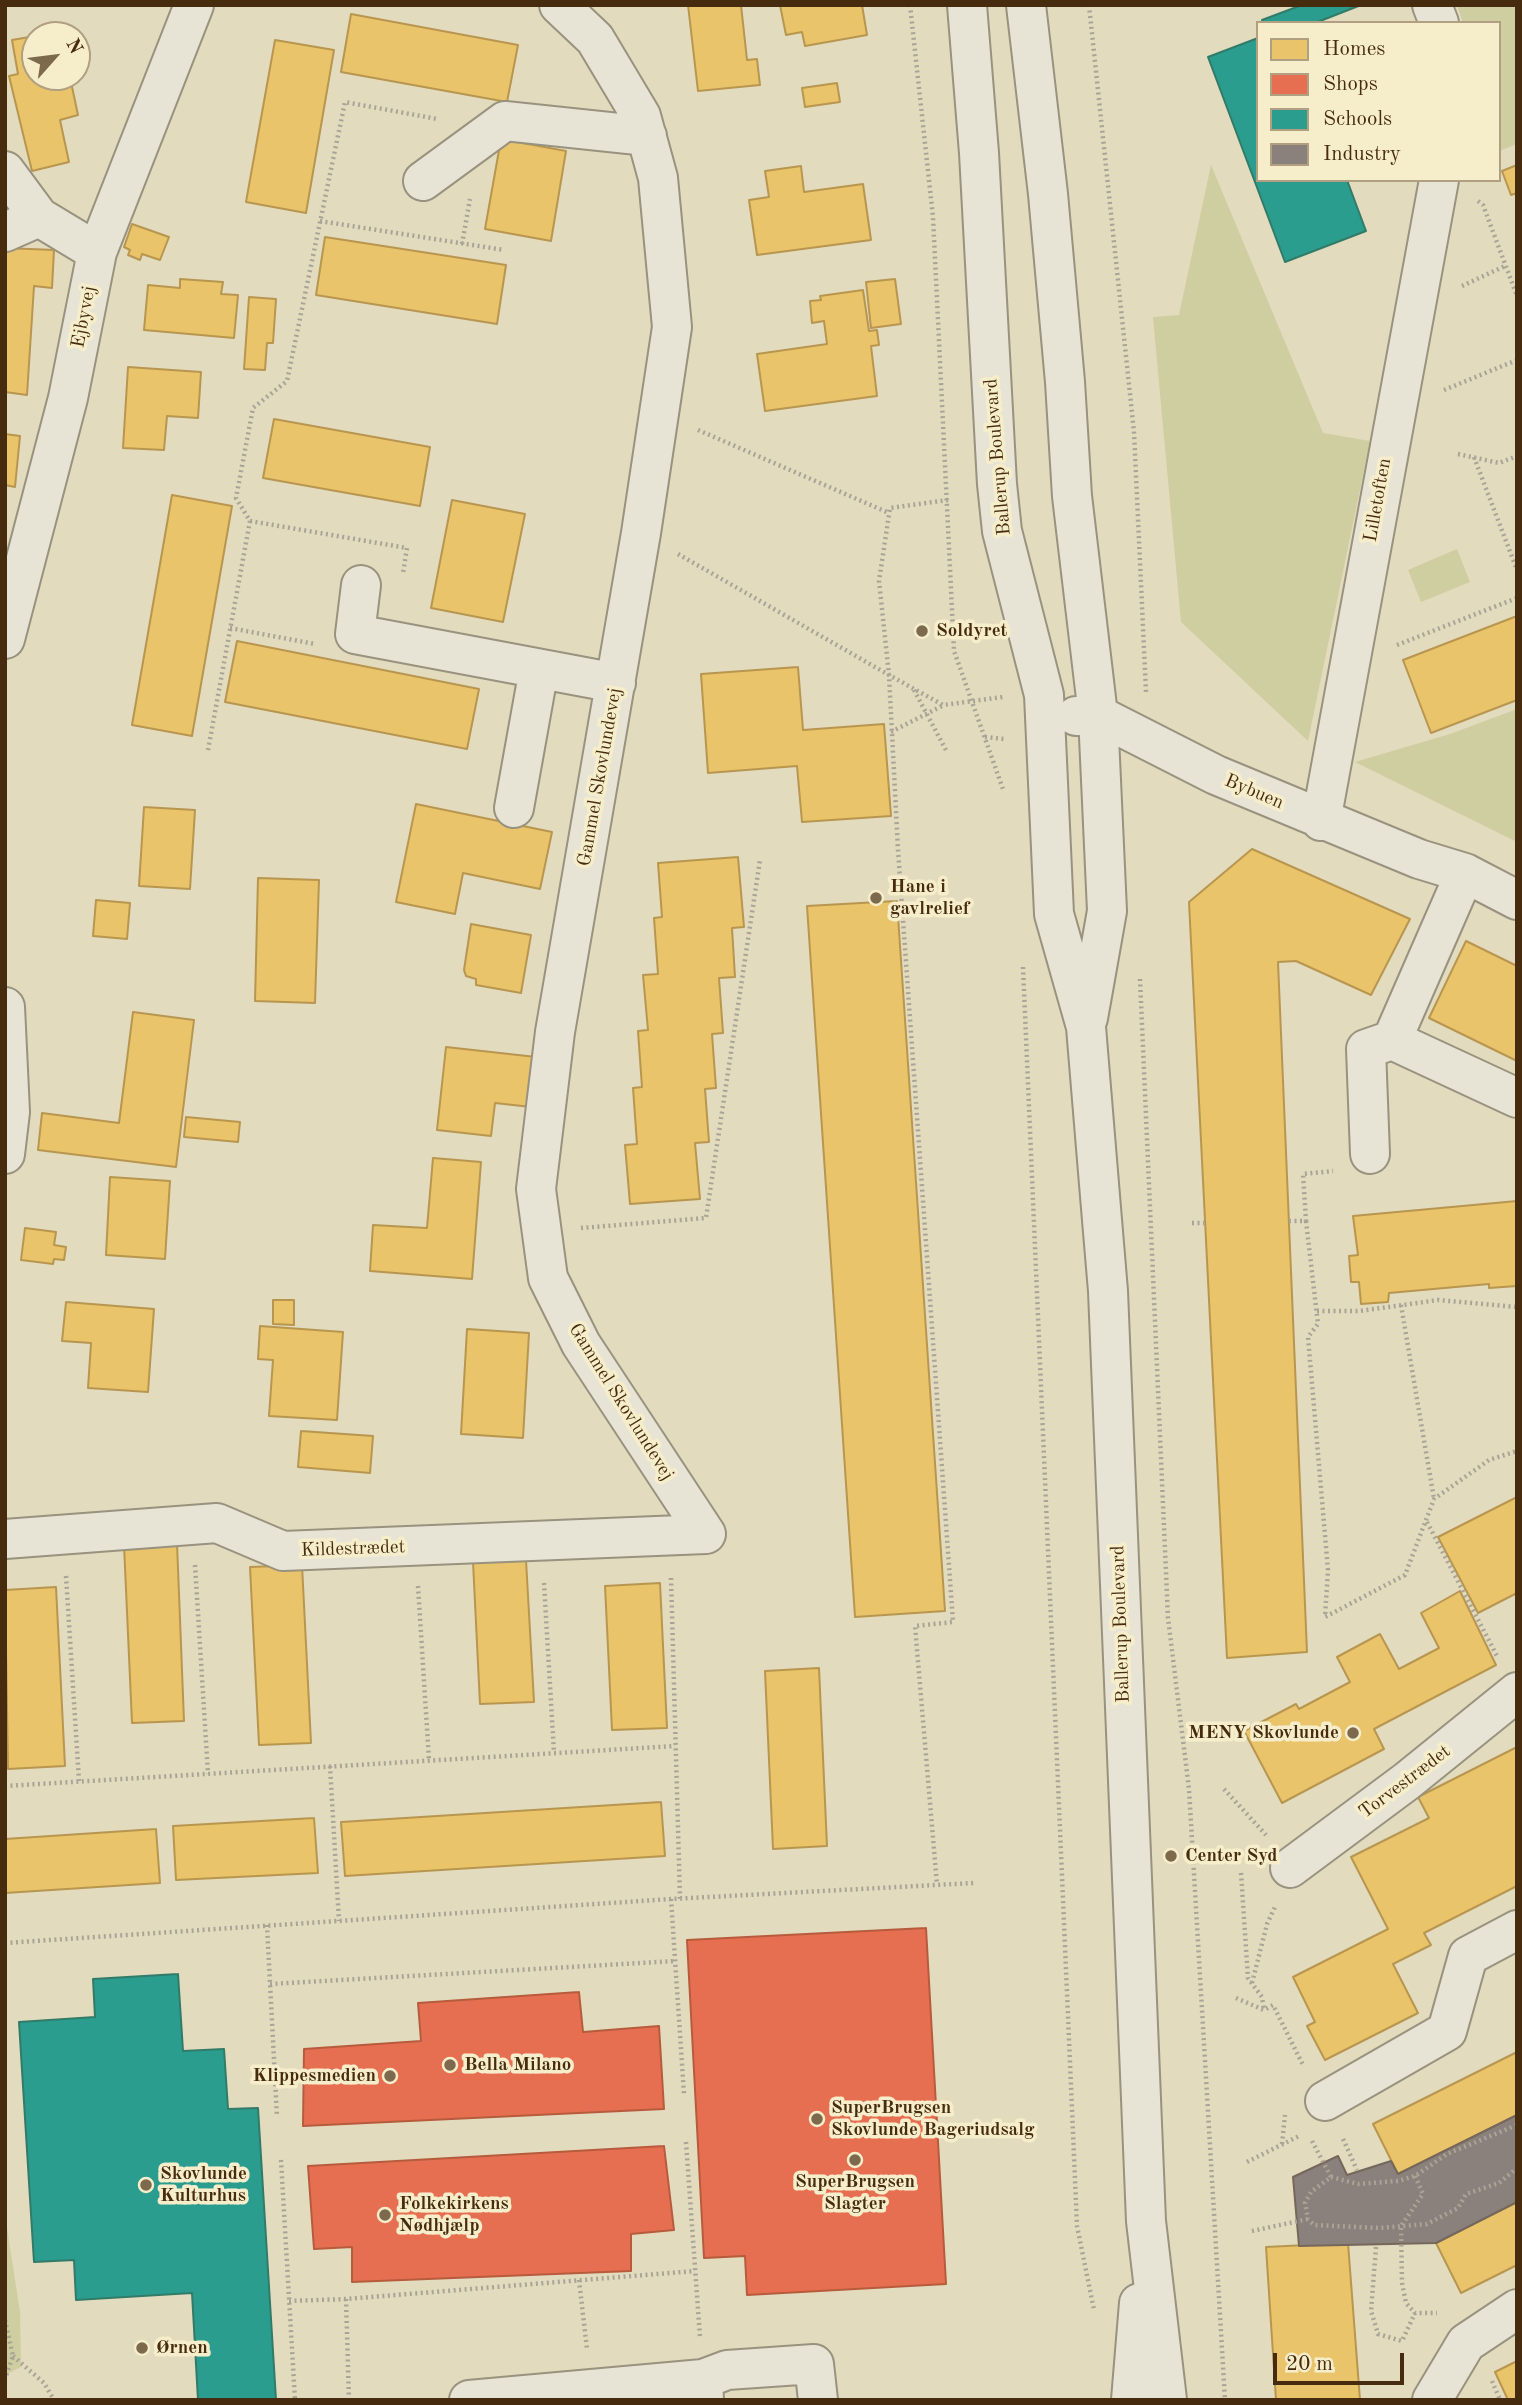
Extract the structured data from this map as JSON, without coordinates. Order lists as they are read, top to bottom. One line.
{"streets":{"street":["Ejbyvej","Ballerup Boulevard","Lilletoften","Gammel Skovlundevej","Bybuen","Kildestrædet","Torvestrædet"]},"crossings":[["Ballerup Boulevard","Bybuen"],["Lilletoften","Bybuen"],["Gammel Skovlundevej","Kildestrædet"]],"places":["Soldyret","Hane i gavlrelief","MENY Skovlunde","Center Syd","Bella Milano","Klippesmedien","SuperBrugsen Skovlunde Bageriudsalg","SuperBrugsen Slagter","Skovlunde Kulturhus","Folkekirkens Nødhjælp","Ørnen"],"legend":["Homes","Shops","Schools","Industry"],"scale_bar":"20 m","north":"top right"}
